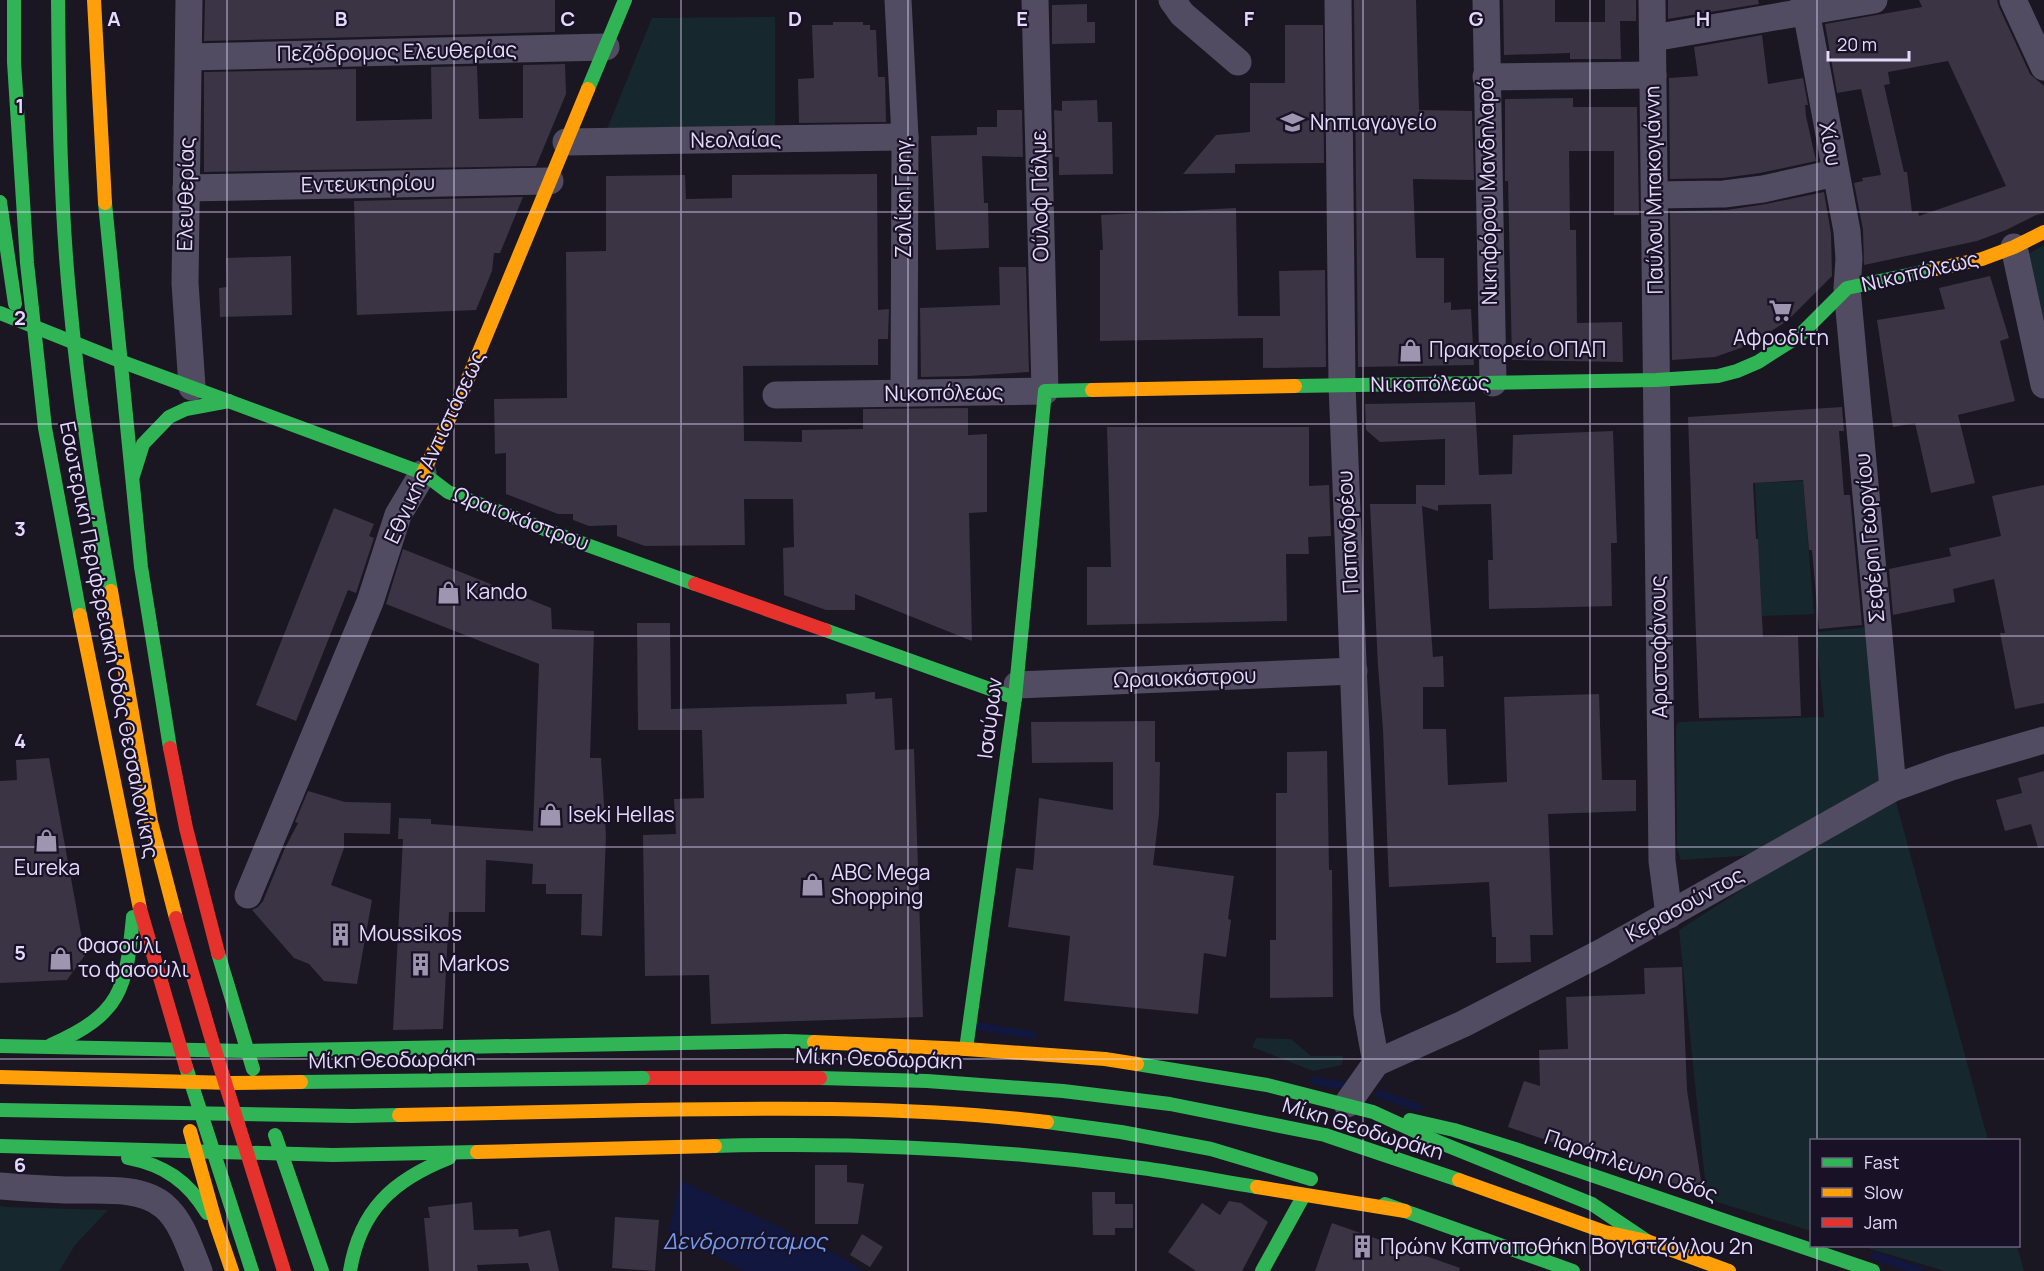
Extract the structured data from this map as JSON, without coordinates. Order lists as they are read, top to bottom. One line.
{"streets":{"main road":["Νικοπόλεως","Εθνικής Αντιστάσεως","Ωραιοκάστρου","Εσωτερική Περιφερειακή Οδός Θεσσαλονίκης","Ισαύρων","Μίκη Θεοδωράκη","Παράπλευρη Οδός"],"street":["Πεζόδρομος Ελευθερίας","Νεολαίας","Χίου","Εντευκτηρίου","Παύλου Μπακογιάννη","Νικηφόρου Μανδηλαρά","Ελευθερίας","Ούλοφ Πάλμε","Ζαλίκη Γρηγ.","Παπανδρέου","Σεφέρη Γεωργίου","Αριστοφάνoυς","Κερασούντος"]},"crossings":[["Πεζόδρομος Ελευθερίας","Ελευθερίας"],["Πεζόδρομος Ελευθερίας","Εθνικής Αντιστάσεως"],["Νεολαίας","Ζαλίκη Γρηγ."],["Νεολαίας","Εθνικής Αντιστάσεως"],["Χίου","Νικοπόλεως"],["Χίου","Σεφέρη Γεωργίου"],["Εντευκτηρίου","Ελευθερίας"],["Εντευκτηρίου","Εθνικής Αντιστάσεως"],["Παύλου Μπακογιάννη","Νικοπόλεως"],["Παύλου Μπακογιάννη","Αριστοφάνoυς"],["Νικηφόρου Μανδηλαρά","Νικοπόλεως"],["Ελευθερίας","Ωραιοκάστρου"],["Ούλοφ Πάλμε","Νικοπόλεως"],["Ούλοφ Πάλμε","Ισαύρων"],["Ζαλίκη Γρηγ.","Νικοπόλεως"],["Νικοπόλεως","Παπανδρέου"],["Νικοπόλεως","Σεφέρη Γεωργίου"],["Νικοπόλεως","Αριστοφάνoυς"],["Νικοπόλεως","Ισαύρων"],["Εθνικής Αντιστάσεως","Ωραιοκάστρου"],["Ωραιοκάστρου","Παπανδρέου"],["Ωραιοκάστρου","Ισαύρων"],["Παπανδρέου","Κερασούντος"],["Σεφέρη Γεωργίου","Κερασούντος"],["Αριστοφάνoυς","Κερασούντος"]],"water":["Δενδροπόταμος"],"places":{"school or university":["Νηπιαγωγείο"],"supermarket":["Αφροδίτη"],"shop":["Πρακτορείο ΟΠΑΠ","Kando","Iseki Hellas","Eureka","ABC Mega Shopping","Φασούλι το φασούλι"],"building":["Moussikos","Markos","Πρώην Καπναποθήκη Βογιατζόγλου 2η"]},"legend":["Fast","Slow","Jam"],"scale_bar":"20 m","grid":{"columns":["A","B","C","D","E","F","G","H"],"rows":["1","2","3","4","5","6"]}}
